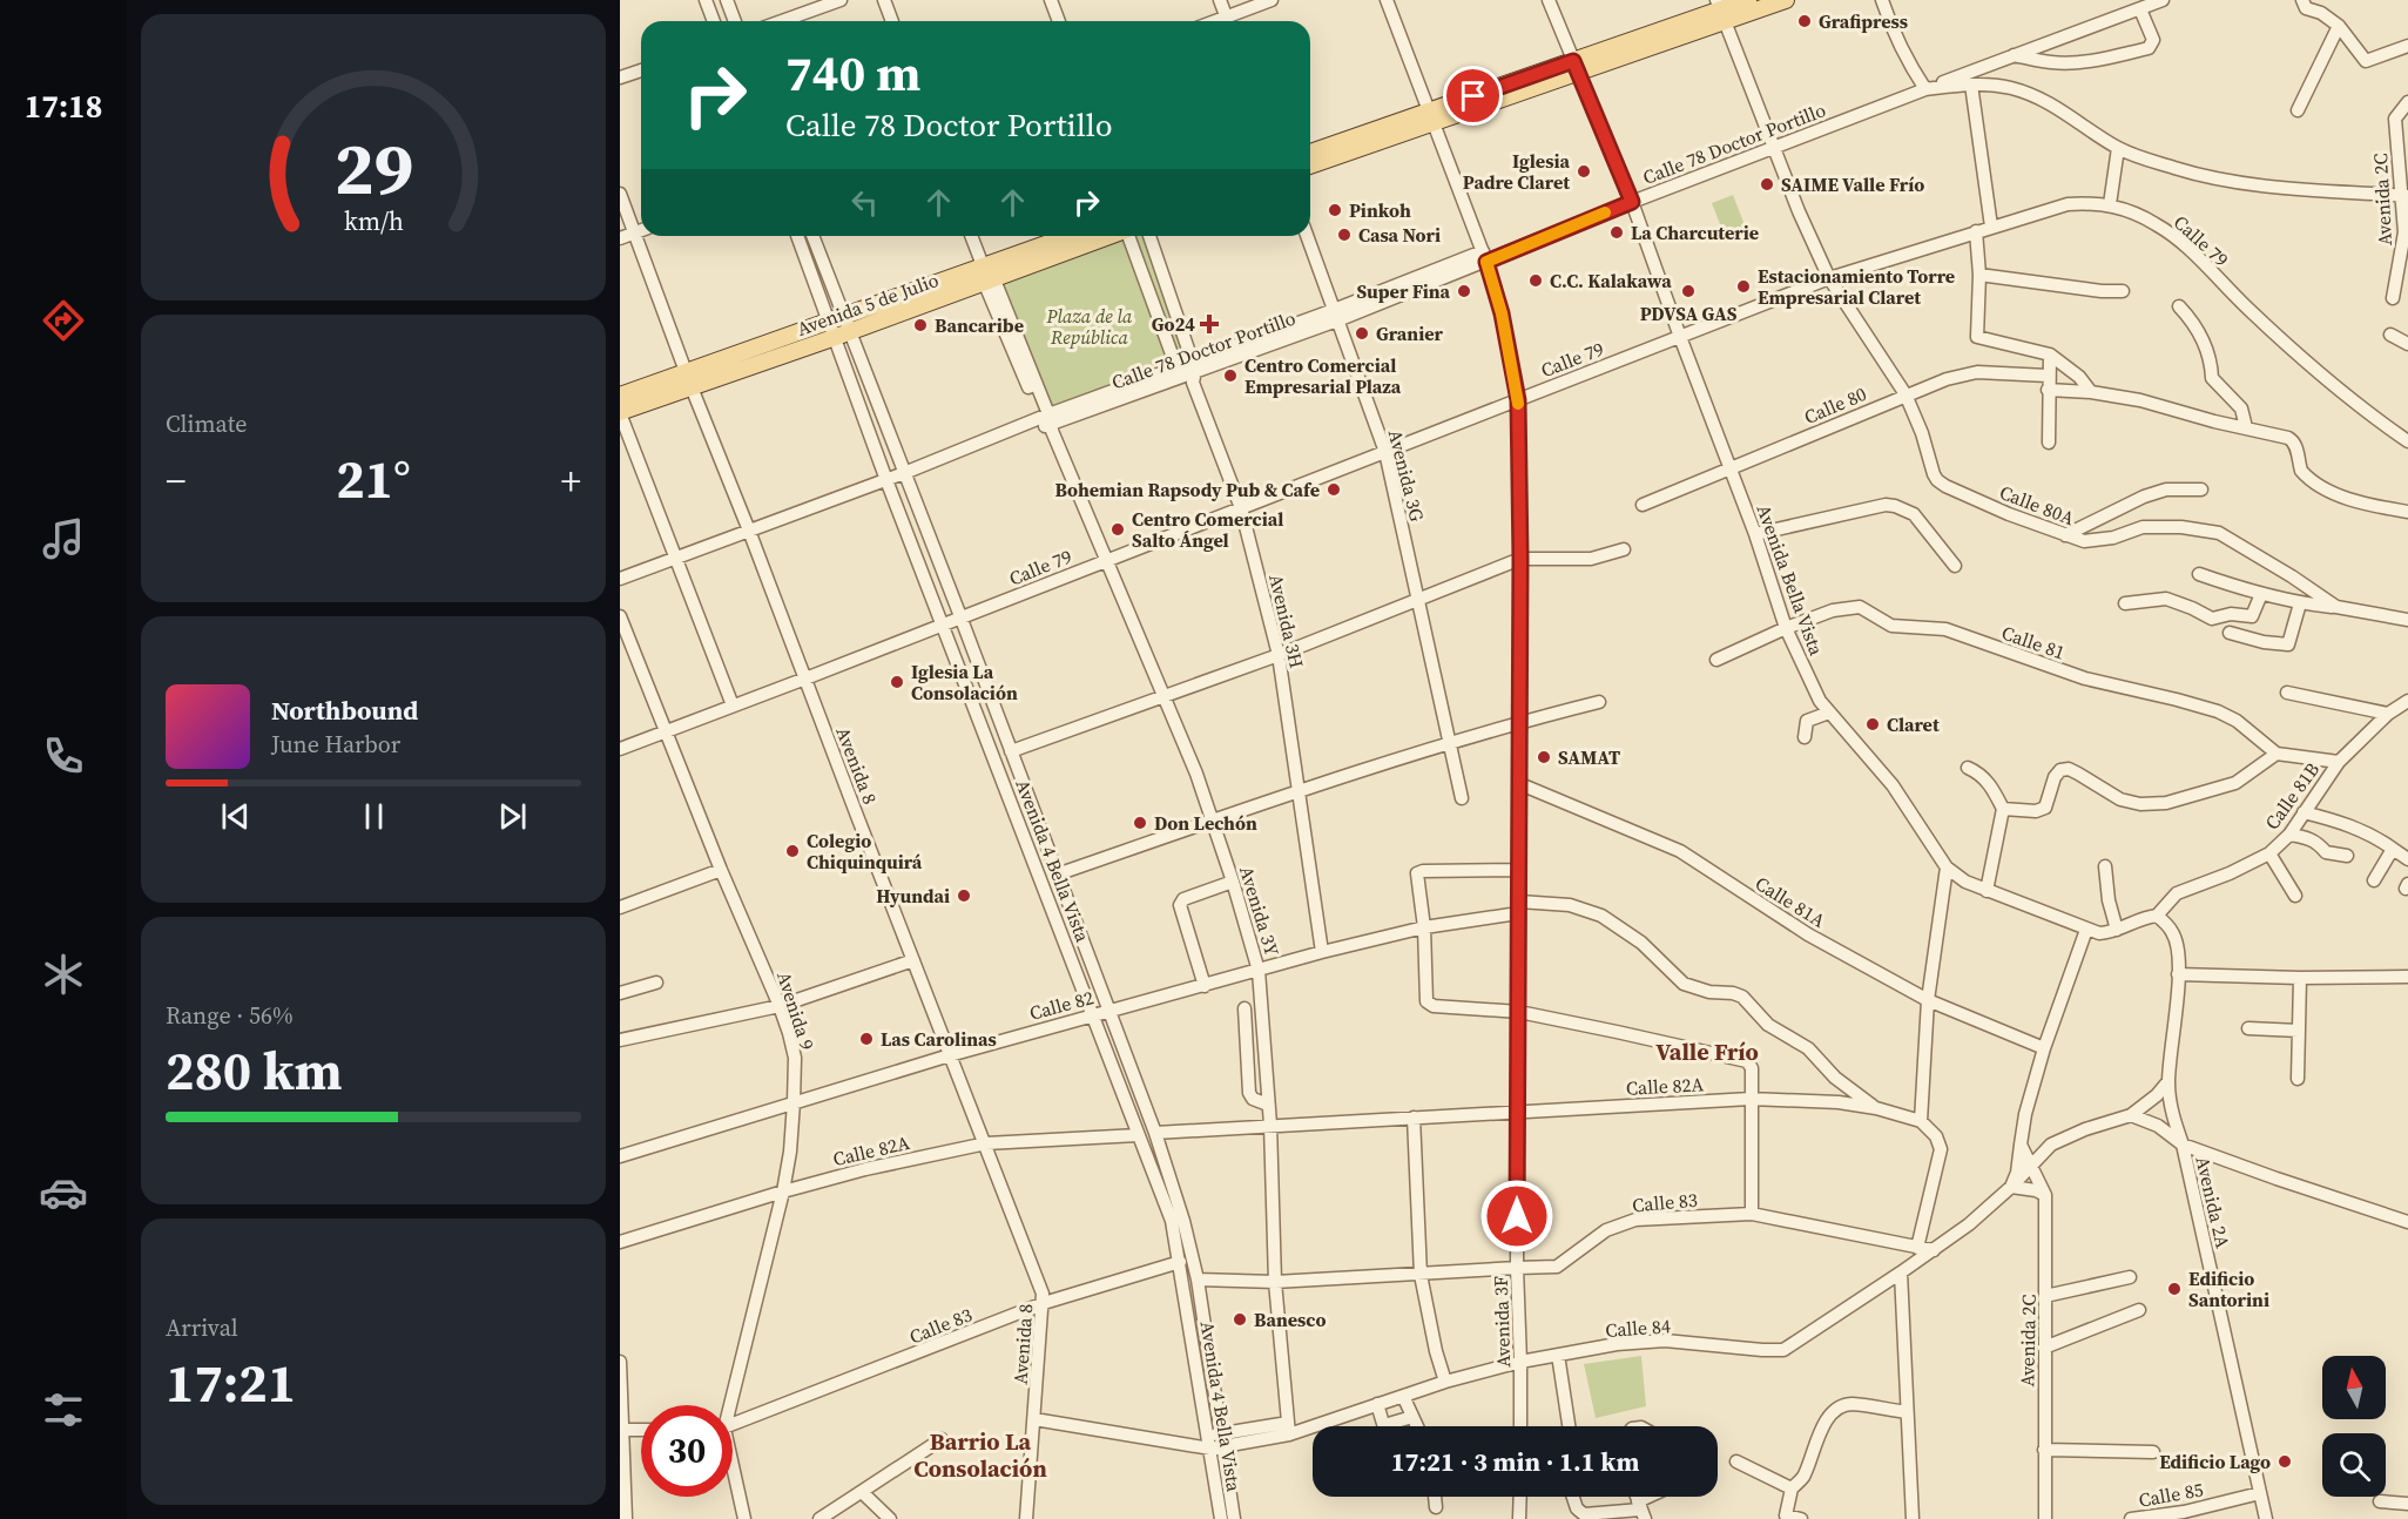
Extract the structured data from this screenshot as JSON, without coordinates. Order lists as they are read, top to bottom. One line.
{"streets":{"main road":["Avenida 5 de Julio"],"street":["Calle 78 Doctor Portillo","Avenida 2C","Calle 79","Calle 80","Avenida 3G","Calle 80A","Avenida Bella Vista","Avenida 3H","Calle 81","Avenida 8","Calle 81B","Avenida 4 Bella Vista","Calle 81A","Avenida 3Y","Calle 82","Avenida 9","Calle 82A","Calle 83","Avenida 2A","Avenida 3F","Calle 84","Calle 85"]},"crossings":[["Calle 78 Doctor Portillo","Avenida 2C"],["Calle 78 Doctor Portillo","Avenida 3G"],["Calle 78 Doctor Portillo","Calle 80A"],["Calle 78 Doctor Portillo","Avenida Bella Vista"],["Calle 78 Doctor Portillo","Avenida 3H"],["Calle 78 Doctor Portillo","Avenida 8"],["Calle 78 Doctor Portillo","Avenida 4 Bella Vista"],["Calle 78 Doctor Portillo","Avenida 3Y"],["Calle 78 Doctor Portillo","Avenida 3F"],["Avenida 2C","Calle 84"],["Calle 79","Avenida 3G"],["Calle 79","Calle 80A"],["Calle 79","Avenida Bella Vista"],["Calle 79","Avenida 3H"],["Calle 79","Avenida 8"],["Calle 79","Avenida 4 Bella Vista"],["Calle 79","Avenida 3Y"],["Calle 79","Avenida 9"],["Calle 79","Avenida 3F"],["Avenida 5 de Julio","Avenida 8"],["Avenida 5 de Julio","Avenida 4 Bella Vista"],["Avenida 5 de Julio","Avenida 3Y"],["Calle 80","Calle 80A"],["Calle 80","Avenida Bella Vista"],["Avenida Bella Vista","Calle 81"],["Avenida Bella Vista","Calle 81B"],["Avenida Bella Vista","Avenida 2A"],["Avenida 3H","Calle 82"],["Avenida 8","Calle 82"],["Avenida 8","Calle 82A"],["Avenida 8","Calle 83"],["Avenida 8","Calle 84"],["Calle 81B","Avenida 2A"],["Avenida 4 Bella Vista","Calle 82"],["Avenida 4 Bella Vista","Calle 82A"],["Avenida 4 Bella Vista","Calle 83"],["Avenida 4 Bella Vista","Calle 84"],["Calle 81A","Avenida 3F"],["Avenida 3Y","Calle 82"],["Avenida 3Y","Calle 82A"],["Avenida 3Y","Calle 83"],["Avenida 3Y","Calle 84"],["Calle 82","Avenida 9"],["Calle 82","Calle 82A"],["Calle 82","Avenida 3F"],["Avenida 9","Calle 82A"],["Calle 82A","Avenida 3F"],["Calle 83","Avenida 3F"],["Calle 83","Calle 84"],["Avenida 2A","Calle 84"],["Avenida 2A","Calle 85"],["Avenida 3F","Calle 84"]],"districts":["Valle Frío","Barrio La Consolación"],"parks":["Plaza de la República"],"places":{"other":["Grafipress","Iglesia Padre Claret","SAIME Valle Frío","Pinkoh","La Charcuterie","Casa Nori","C.C. Kalakawa","Estacionamiento Torre Empresarial Claret","Super Fina","PDVSA GAS","Bancaribe","Granier","Centro Comercial Empresarial Plaza","Bohemian Rapsody Pub & Cafe","Centro Comercial Salto Ángel","Iglesia La Consolación","Claret","SAMAT","Don Lechón","Colegio Chiquinquirá","Hyundai","Las Carolinas","Edificio Santorini","Banesco","Edificio Lago"],"health":["Go24"]},"north":"top","page":{"tabs":"17:18","turn":["740 m","Calle 78 Doctor Portillo"],"tile":["Climate",["Range · 56%","280 km"],["Arrival","17:21"]],"heat":["−","21°","+"],"song":["Northbound","June Harbor"],"limit":"30","trip":"17:21 · 3 min · 1.1 km","gauge":["29","km/h"]}}
